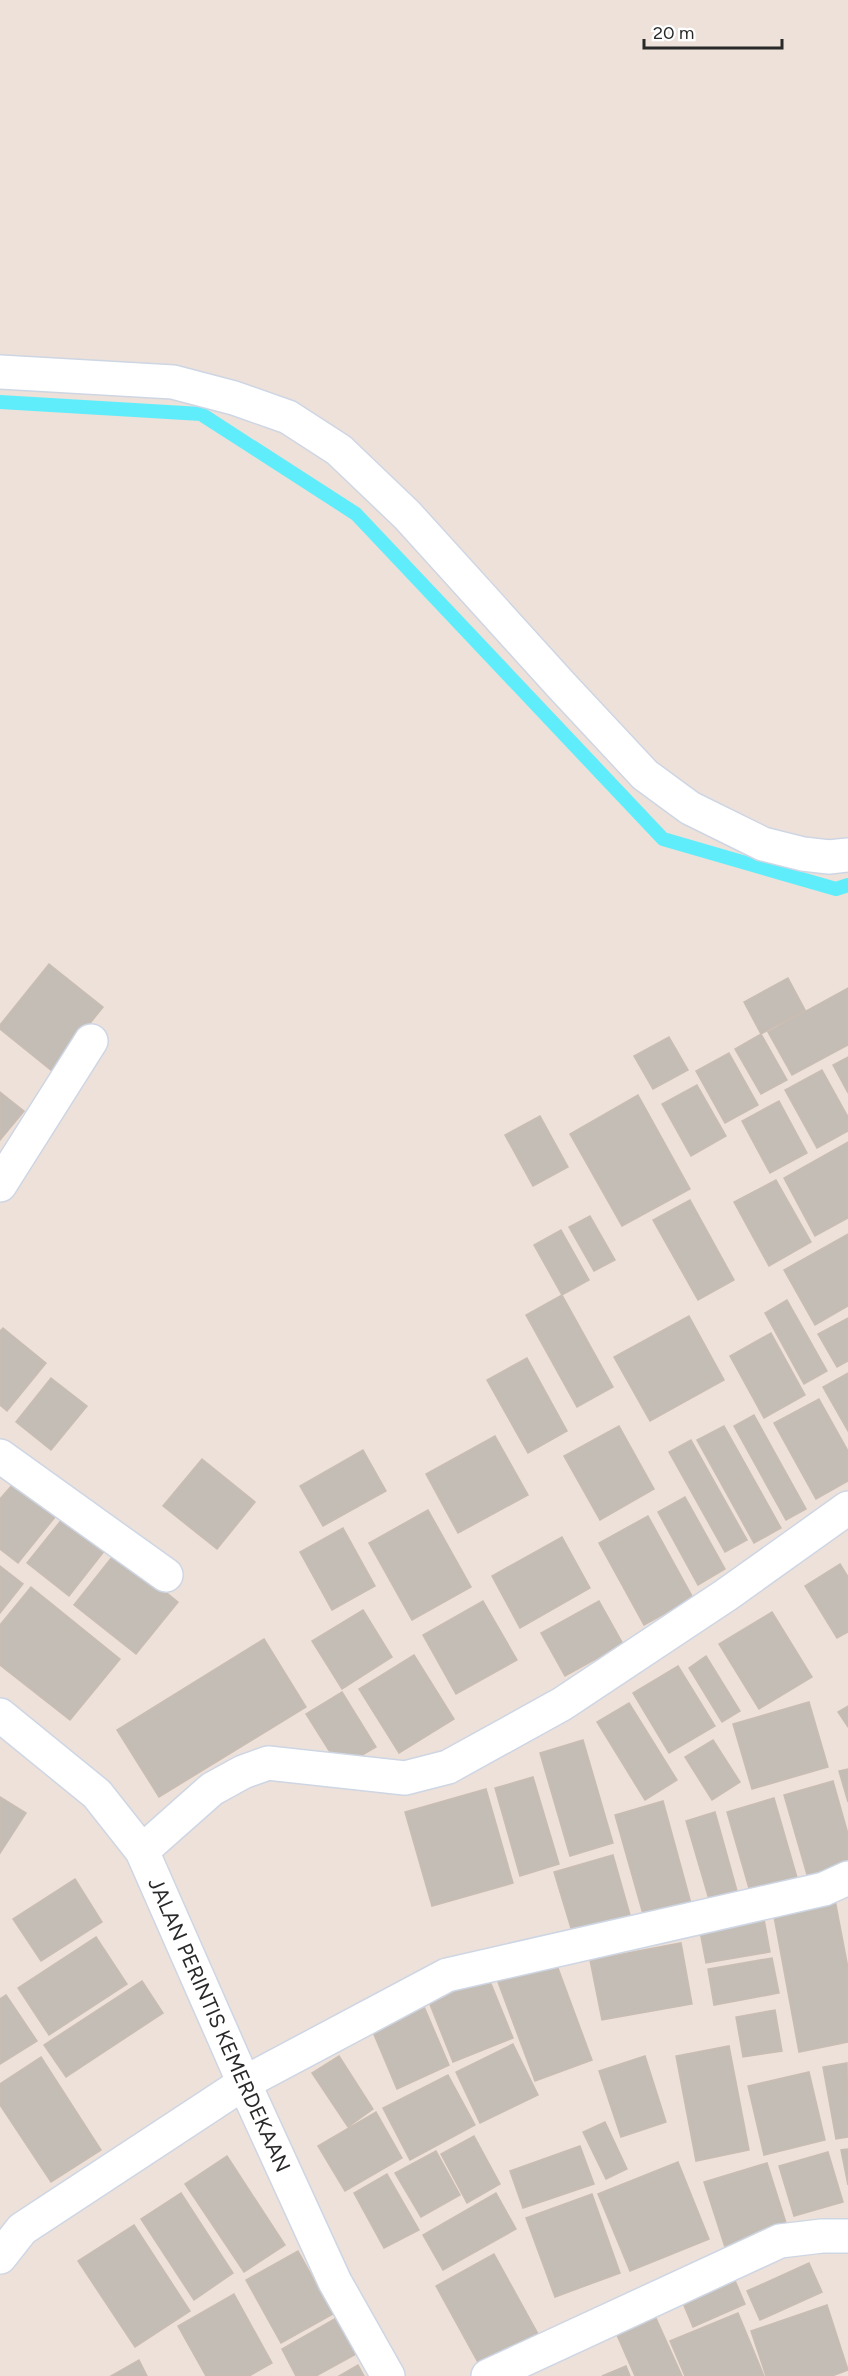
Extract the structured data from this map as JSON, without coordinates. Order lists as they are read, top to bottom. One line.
{"streets":{"street":["JALAN PERINTIS KEMERDEKAAN"]},"scale_bar":"20 m"}
